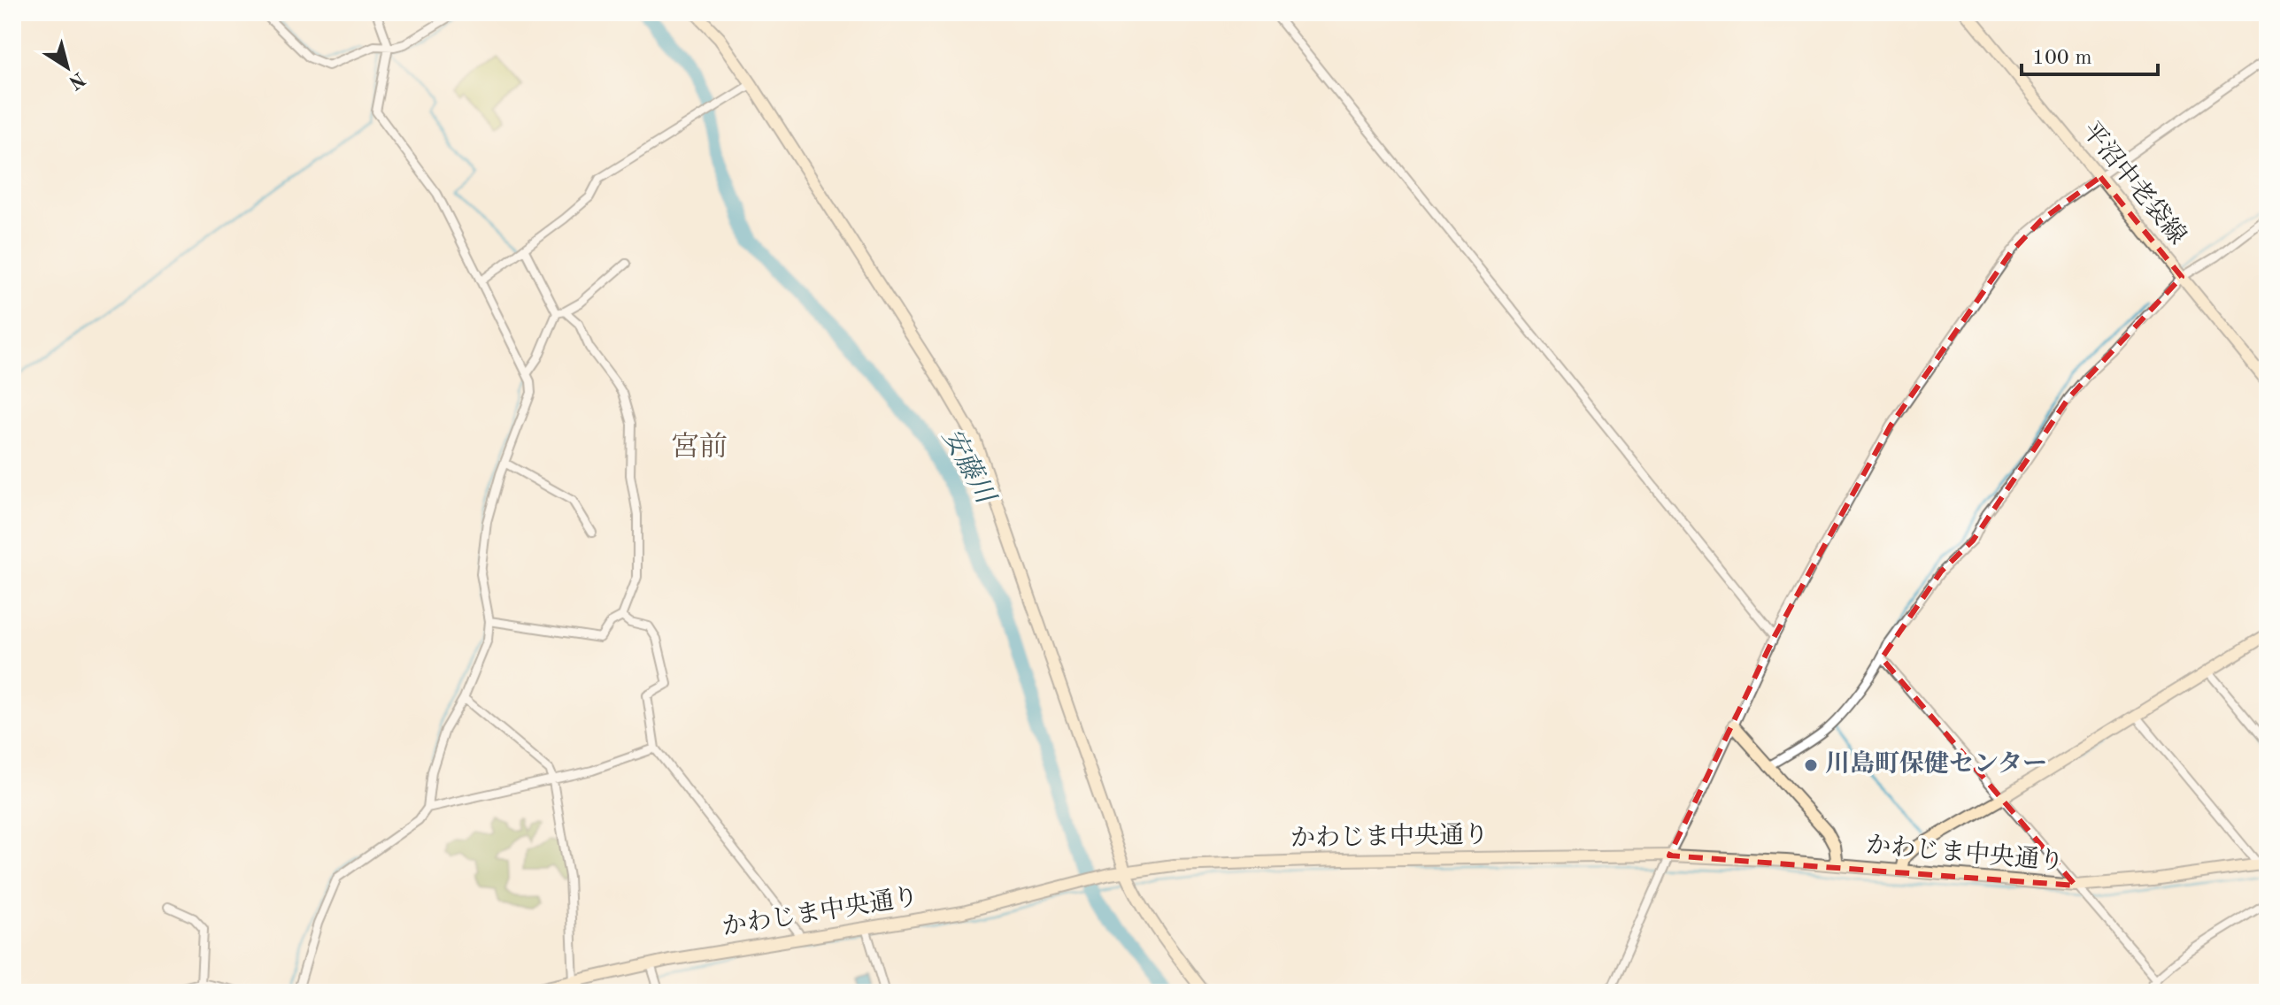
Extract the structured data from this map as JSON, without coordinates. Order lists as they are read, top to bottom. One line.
{"streets":{"street":["平沼中老袋線","かわじま中央通り"]},"districts":["宮前"],"water":["安藤川"],"places":["川島町保健センター"],"scale_bar":"100 m","north":"bottom right"}
